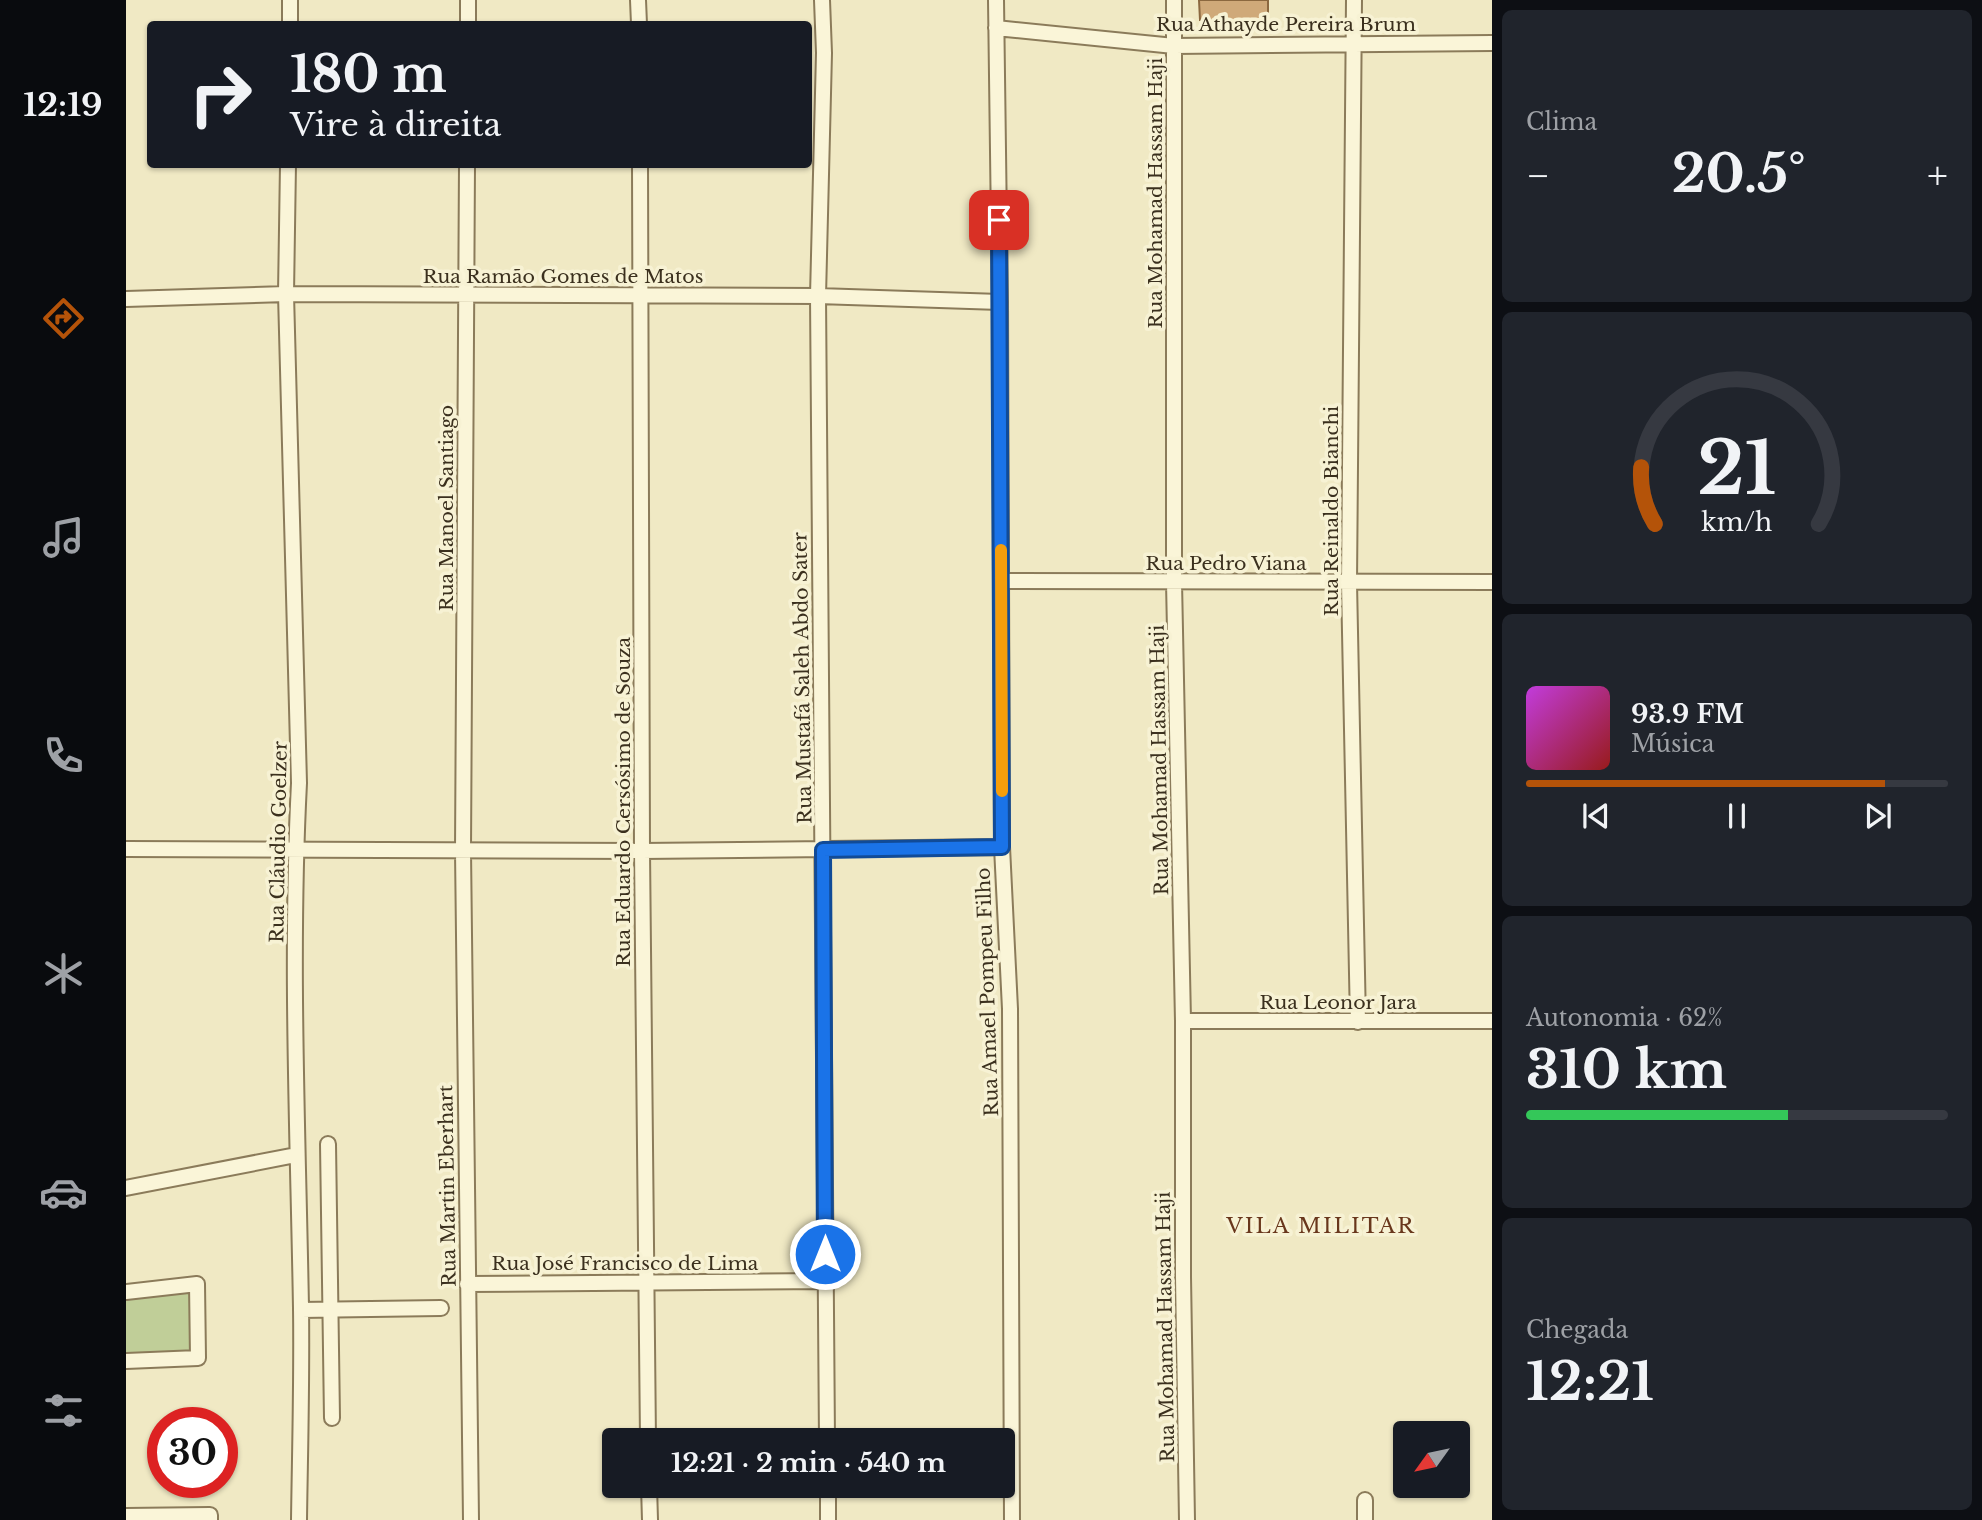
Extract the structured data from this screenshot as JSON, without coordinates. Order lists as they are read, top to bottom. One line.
{"streets":{"street":["Rua Athayde Pereira Brum","Rua Mohamad Hassam Haji","Rua Ramão Gomes de Matos","Rua Manoel Santiago","Rua Reinaldo Bianchi","Rua Pedro Viana","Rua Mustafá Saleh Abdo Sater","Rua Eduardo Cersósimo de Souza","Rua Cláudio Goelzer","Rua Amael Pompeu Filho","Rua Leonor Jara","Rua Martin Eberhart","Rua José Francisco de Lima"]},"crossings":[["Rua Athayde Pereira Brum","Rua Mohamad Hassam Haji"],["Rua Athayde Pereira Brum","Rua Reinaldo Bianchi"],["Rua Athayde Pereira Brum","Rua Amael Pompeu Filho"],["Rua Mohamad Hassam Haji","Rua Pedro Viana"],["Rua Mohamad Hassam Haji","Rua Leonor Jara"],["Rua Ramão Gomes de Matos","Rua Manoel Santiago"],["Rua Ramão Gomes de Matos","Rua Mustafá Saleh Abdo Sater"],["Rua Ramão Gomes de Matos","Rua Eduardo Cersósimo de Souza"],["Rua Ramão Gomes de Matos","Rua Cláudio Goelzer"],["Rua Ramão Gomes de Matos","Rua Amael Pompeu Filho"],["Rua Manoel Santiago","Rua Martin Eberhart"],["Rua Reinaldo Bianchi","Rua Pedro Viana"],["Rua Reinaldo Bianchi","Rua Leonor Jara"],["Rua Pedro Viana","Rua Amael Pompeu Filho"],["Rua Mustafá Saleh Abdo Sater","Rua José Francisco de Lima"],["Rua Eduardo Cersósimo de Souza","Rua José Francisco de Lima"],["Rua Martin Eberhart","Rua José Francisco de Lima"]],"districts":["VILA MILITAR"],"north":"bottom left","page":{"tabs":"12:19","tile":["Clima",["Autonomia · 62%","310 km"],["Chegada","12:21"]],"turn":["180 m","Vire à direita"],"heat":["−","20.5°","+"],"song":["93.9 FM","Música"],"limit":"30","trip":"12:21 · 2 min · 540 m","gauge":["21","km/h"]}}
